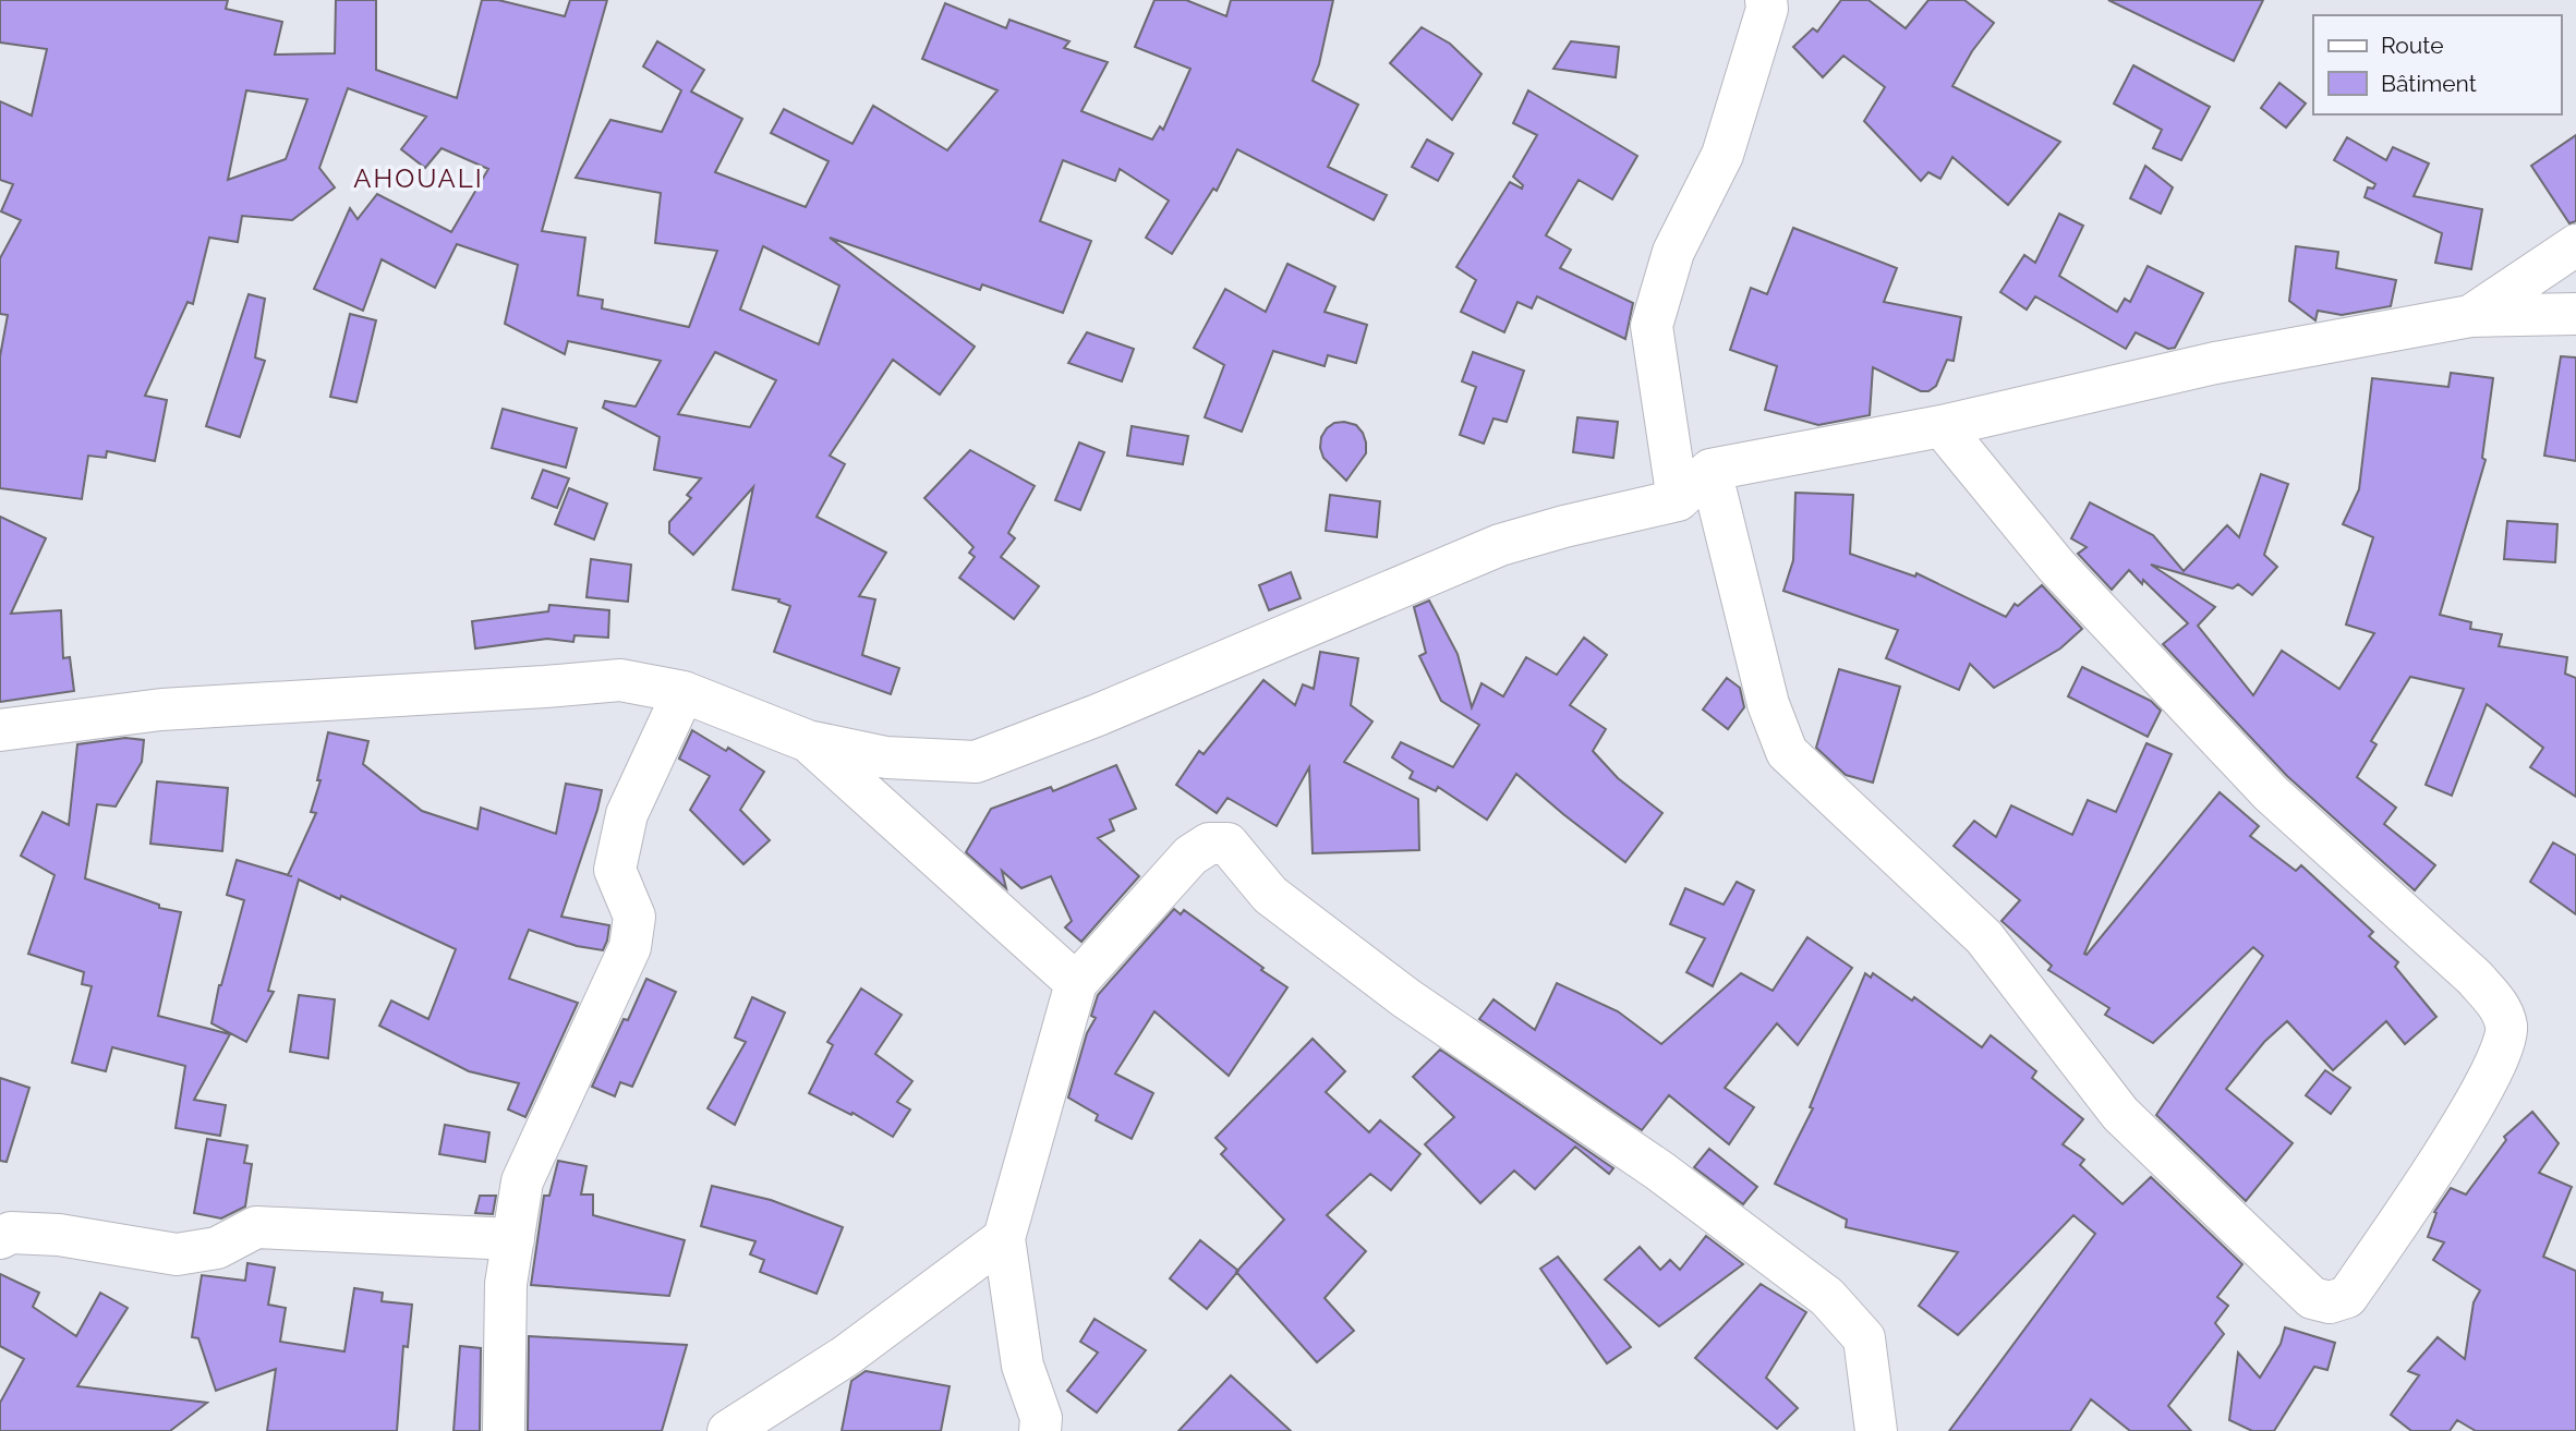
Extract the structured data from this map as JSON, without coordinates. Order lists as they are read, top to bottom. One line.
{"districts":["AHOUALI"],"legend":["Route","Bâtiment"]}
